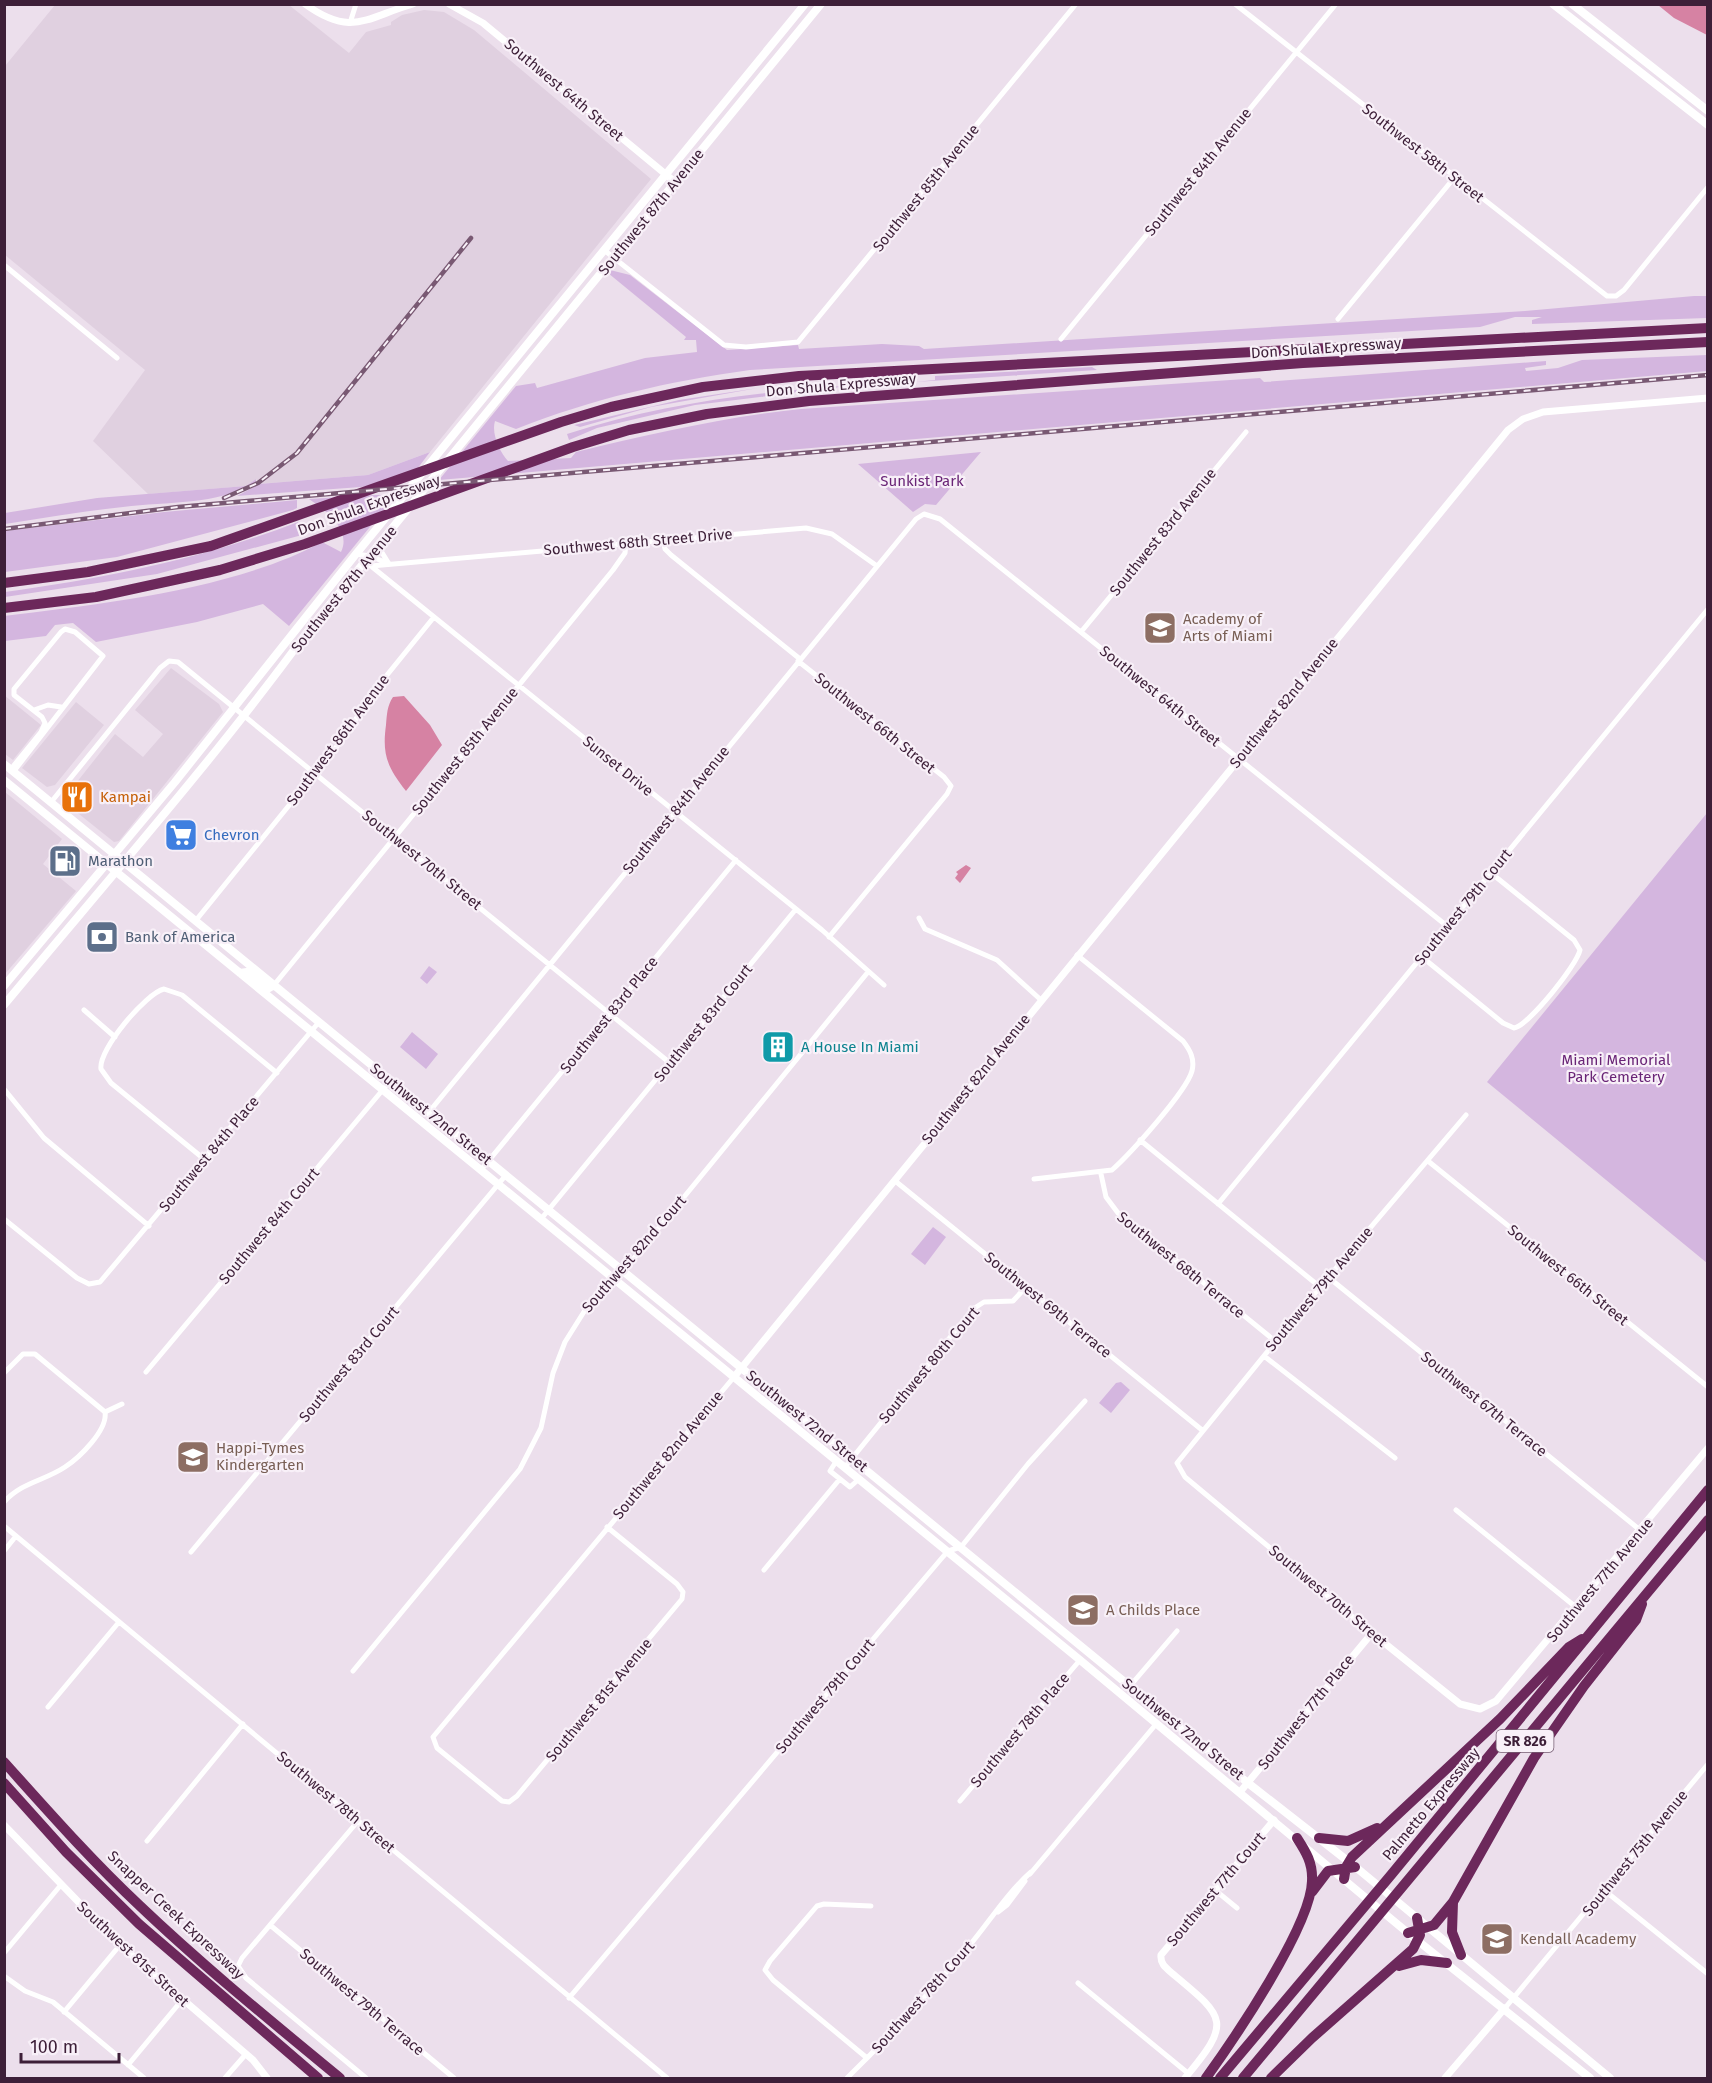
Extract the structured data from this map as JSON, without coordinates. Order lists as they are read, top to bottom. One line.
{"streets":{"highway":["Don Shula Expressway","SR 826","Palmetto Expressway","Snapper Creek Expressway"],"main road":["Southwest 87th Avenue","Southwest 72nd Street"],"street":["Southwest 64th Street","Southwest 58th Street","Southwest 84th Avenue","Southwest 85th Avenue","Southwest 83rd Avenue","Southwest 68th Street Drive","Southwest 82nd Avenue","Southwest 66th Street","Southwest 86th Avenue","Sunset Drive","Southwest 70th Street","Southwest 79th Court","Southwest 83rd Place","Southwest 83rd Court","Southwest 84th Place","Southwest 84th Court","Southwest 82nd Court","Southwest 68th Terrace","Southwest 79th Avenue","Southwest 69th Terrace","Southwest 80th Court","Southwest 67th Terrace","Southwest 77th Avenue","Southwest 81st Avenue","Southwest 77th Place","Southwest 78th Place","Southwest 78th Street","Southwest 75th Avenue","Southwest 77th Court","Southwest 81st Street","Southwest 78th Court","Southwest 79th Terrace"]},"crossings":[["Southwest 64th Street","Southwest 84th Avenue"],["Southwest 64th Street","Southwest 87th Avenue"],["Southwest 64th Street","Southwest 83rd Avenue"],["Southwest 64th Street","Southwest 82nd Avenue"],["Southwest 64th Street","Southwest 79th Court"],["Southwest 58th Street","Southwest 84th Avenue"],["Southwest 84th Avenue","Southwest 68th Street Drive"],["Southwest 84th Avenue","Southwest 66th Street"],["Southwest 84th Avenue","Sunset Drive"],["Southwest 84th Avenue","Southwest 70th Street"],["Southwest 84th Avenue","Southwest 72nd Street"],["Southwest 85th Avenue","Southwest 87th Avenue"],["Southwest 85th Avenue","Southwest 68th Street Drive"],["Southwest 85th Avenue","Sunset Drive"],["Southwest 85th Avenue","Southwest 70th Street"],["Southwest 85th Avenue","Southwest 72nd Street"],["Southwest 87th Avenue","Southwest 68th Street Drive"],["Southwest 87th Avenue","Sunset Drive"],["Southwest 87th Avenue","Southwest 70th Street"],["Southwest 87th Avenue","Southwest 72nd Street"],["Southwest 68th Street Drive","Southwest 66th Street"],["Southwest 68th Street Drive","Sunset Drive"],["Southwest 82nd Avenue","Southwest 72nd Street"],["Southwest 82nd Avenue","Southwest 69th Terrace"],["Southwest 82nd Avenue","Southwest 81st Avenue"],["Southwest 66th Street","Sunset Drive"],["Southwest 66th Street","Southwest 79th Avenue"],["Southwest 86th Avenue","Sunset Drive"],["Southwest 86th Avenue","Southwest 70th Street"],["Southwest 86th Avenue","Southwest 72nd Street"],["Sunset Drive","Southwest 83rd Place"],["Sunset Drive","Southwest 83rd Court"],["Sunset Drive","Southwest 82nd Court"],["Southwest 70th Street","Southwest 83rd Place"],["Southwest 70th Street","Southwest 83rd Court"],["Southwest 70th Street","Southwest 72nd Street"],["Southwest 70th Street","Southwest 79th Avenue"],["Southwest 70th Street","Southwest 77th Avenue"],["Southwest 70th Street","Southwest 77th Place"],["Southwest 79th Court","Southwest 72nd Street"],["Southwest 79th Court","Southwest 78th Street"],["Southwest 83rd Place","Southwest 72nd Street"],["Southwest 83rd Court","Southwest 72nd Street"],["Southwest 72nd Street","Southwest 84th Place"],["Southwest 72nd Street","Southwest 84th Court"],["Southwest 72nd Street","Southwest 82nd Court"],["Southwest 72nd Street","Southwest 80th Court"],["Southwest 72nd Street","Southwest 77th Place"],["Southwest 72nd Street","Southwest 78th Place"],["Southwest 72nd Street","Southwest 75th Avenue"],["Southwest 72nd Street","Southwest 77th Court"],["Southwest 72nd Street","Southwest 78th Court"],["Southwest 68th Terrace","Southwest 79th Avenue"],["Southwest 79th Avenue","Southwest 69th Terrace"],["Southwest 79th Avenue","Southwest 67th Terrace"],["Southwest 69th Terrace","Southwest 80th Court"],["Southwest 67th Terrace","Southwest 77th Avenue"]],"parks":["Sunkist Park","Miami Memorial Park Cemetery"],"places":{"school or university":["Academy of Arts of Miami","Happi-Tymes Kindergarten","A Childs Place","Kendall Academy"],"restaurant":["Kampai"],"supermarket":["Chevron"],"fuel station":["Marathon"],"bank":["Bank of America"],"building":["A House In Miami"]},"scale_bar":"100 m"}
